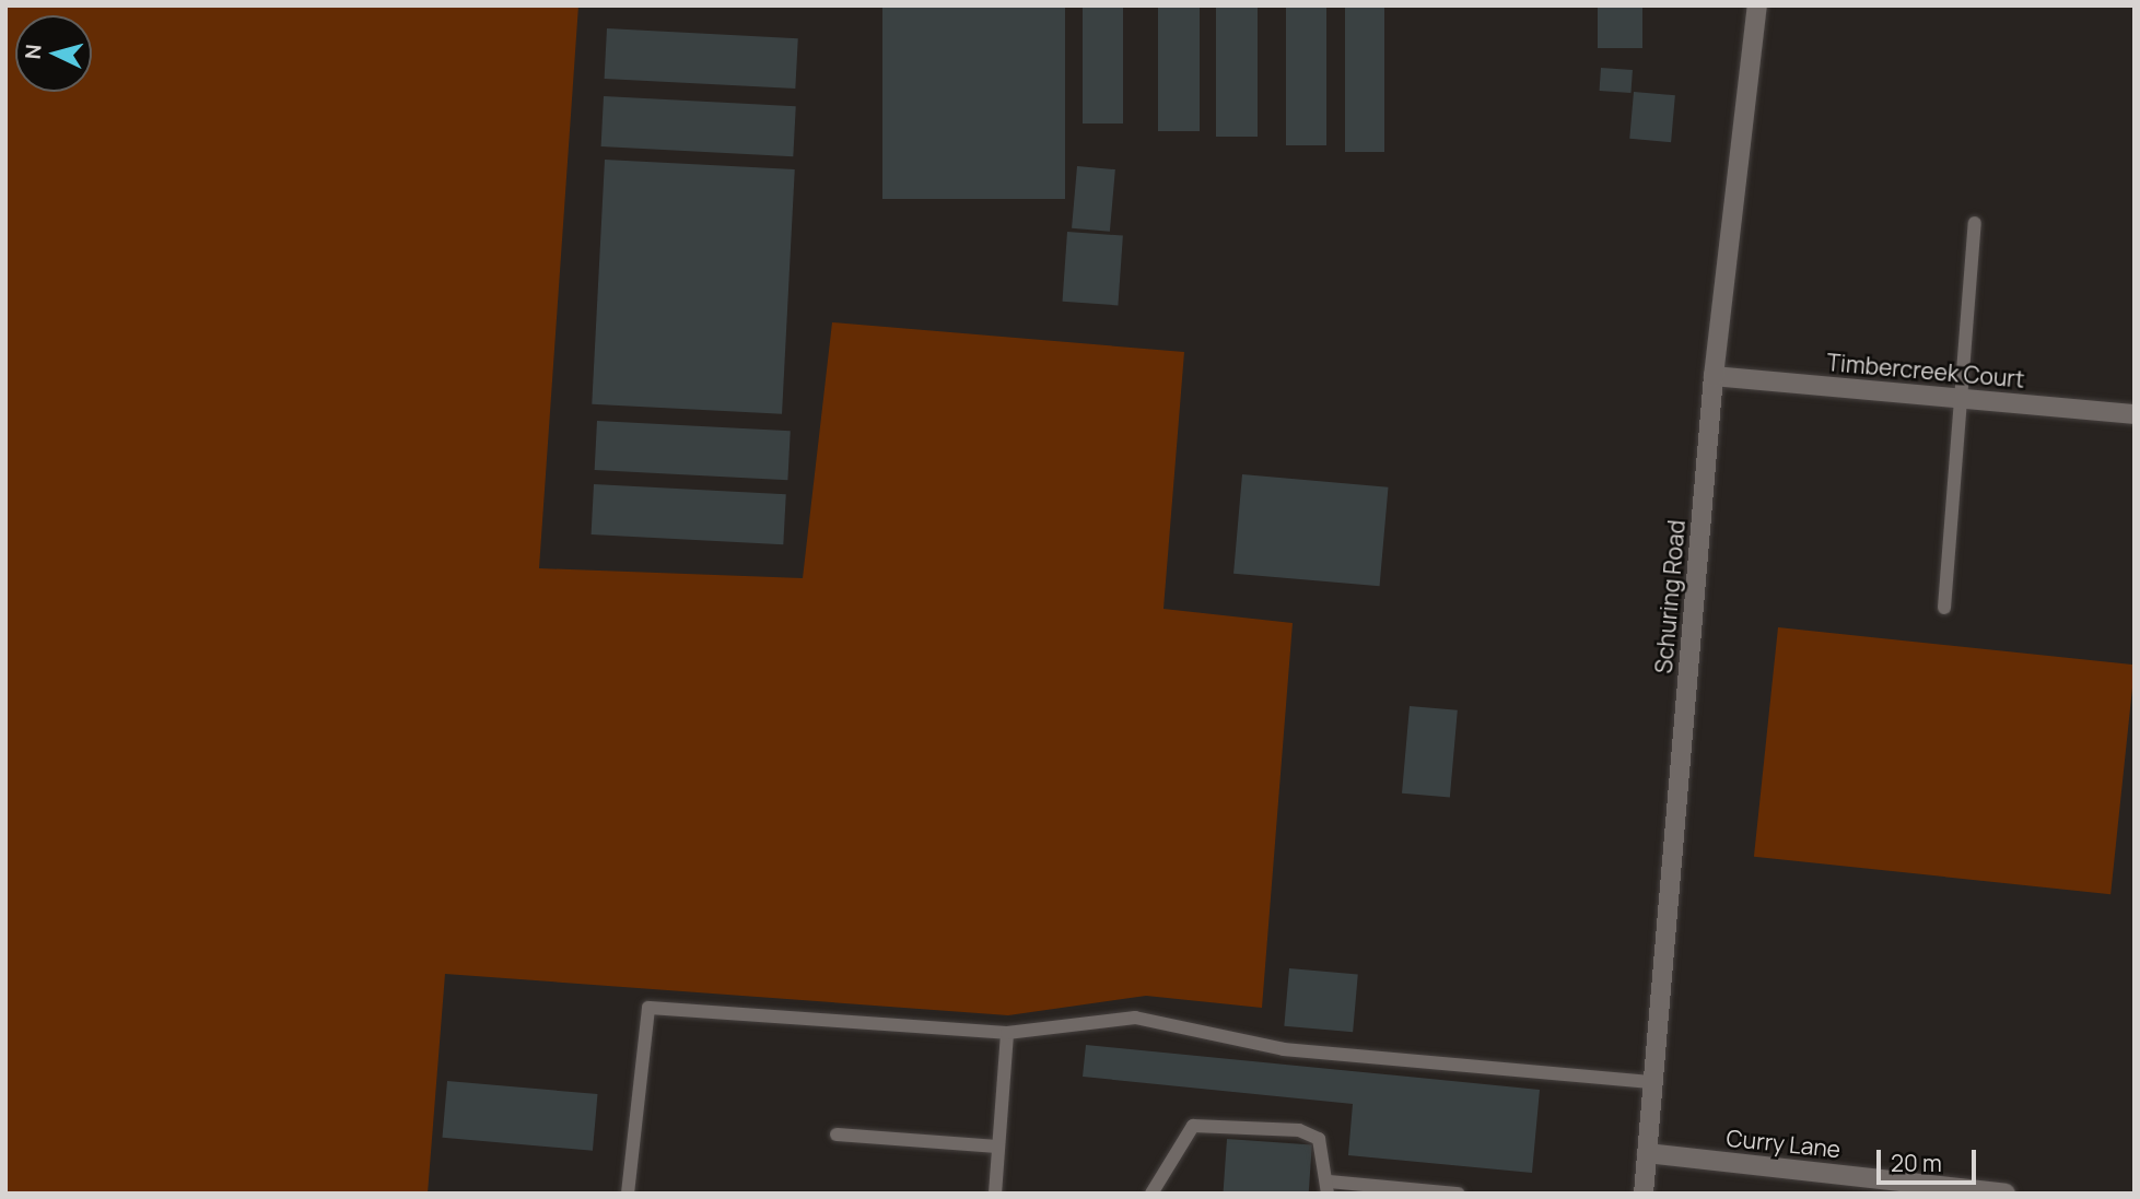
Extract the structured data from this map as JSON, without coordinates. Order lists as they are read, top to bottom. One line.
{"streets":{"street":["Timbercreek Court","Schuring Road","Curry Lane"]},"crossings":[["Timbercreek Court","Schuring Road"],["Schuring Road","Curry Lane"]],"scale_bar":"20 m","north":"left"}
